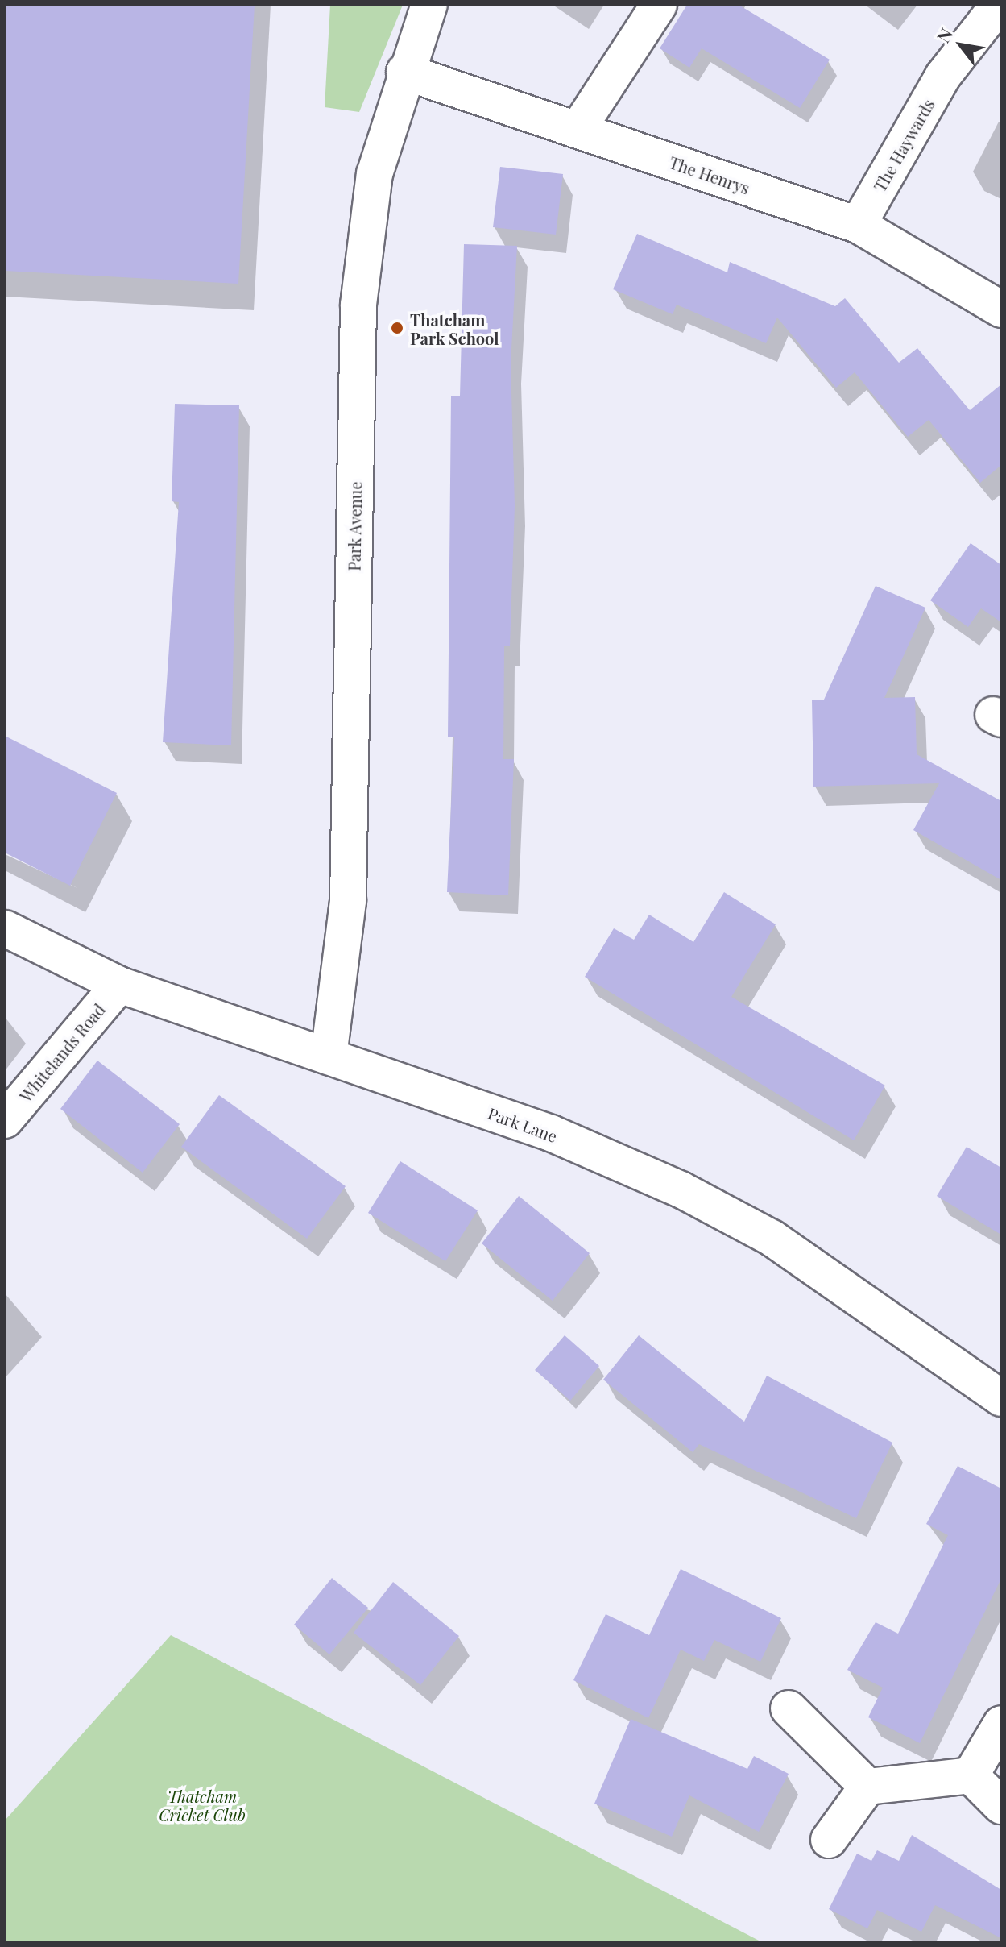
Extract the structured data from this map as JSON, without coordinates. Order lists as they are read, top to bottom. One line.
{"streets":{"street":["The Haywards","The Henrys","Park Avenue","Whitelands Road","Park Lane"]},"crossings":[["The Haywards","The Henrys"],["The Henrys","Park Avenue"],["Park Avenue","Park Lane"],["Whitelands Road","Park Lane"]],"parks":["Thatcham Cricket Club"],"places":["Thatcham Park School"],"north":"top left"}
